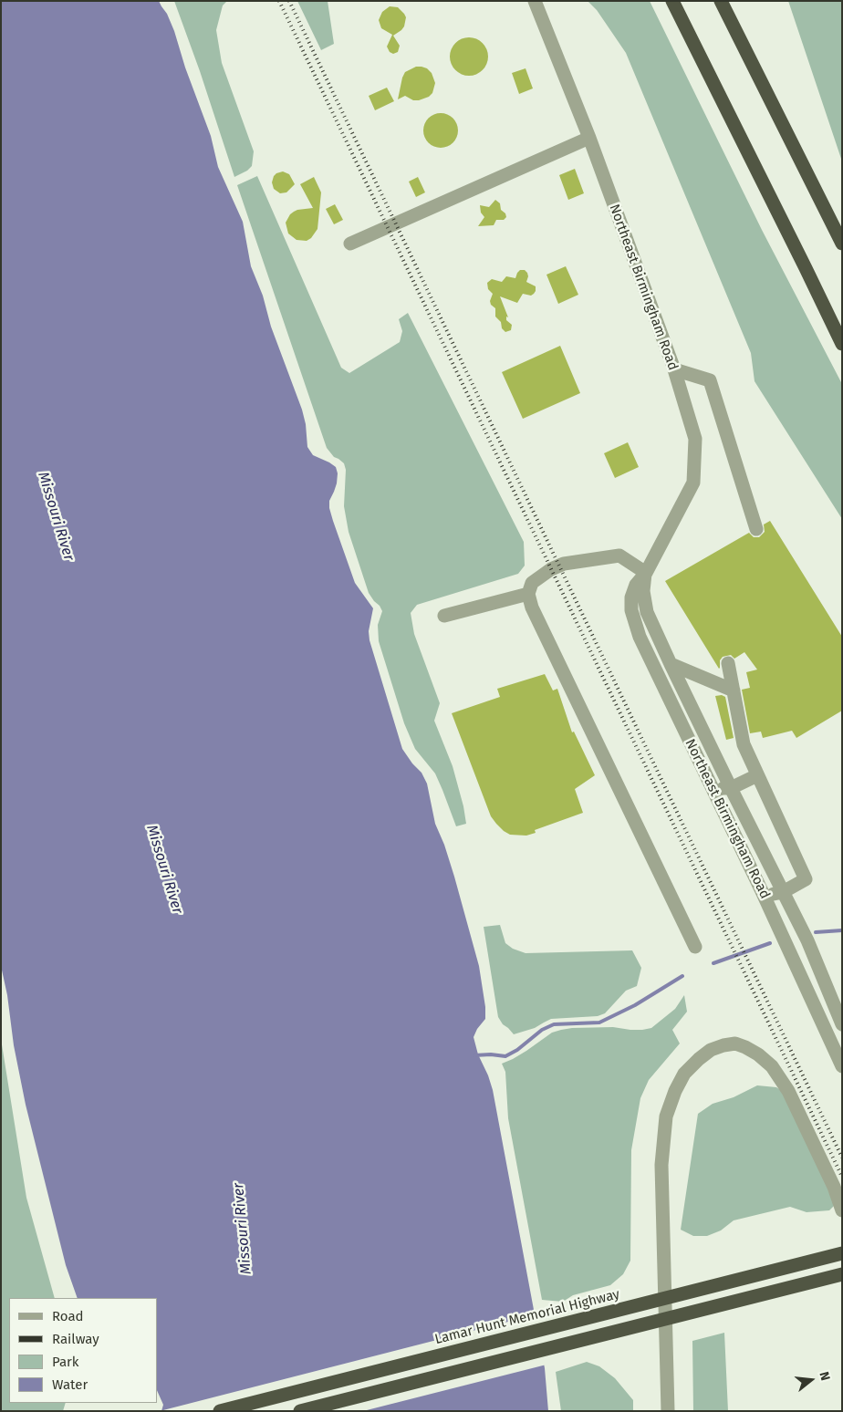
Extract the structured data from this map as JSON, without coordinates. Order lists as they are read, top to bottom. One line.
{"streets":{"highway":["Lamar Hunt Memorial Highway"],"street":["Northeast Birmingham Road"]},"water":["Missouri River"],"legend":["Road","Railway","Park","Water"],"north":"right"}
